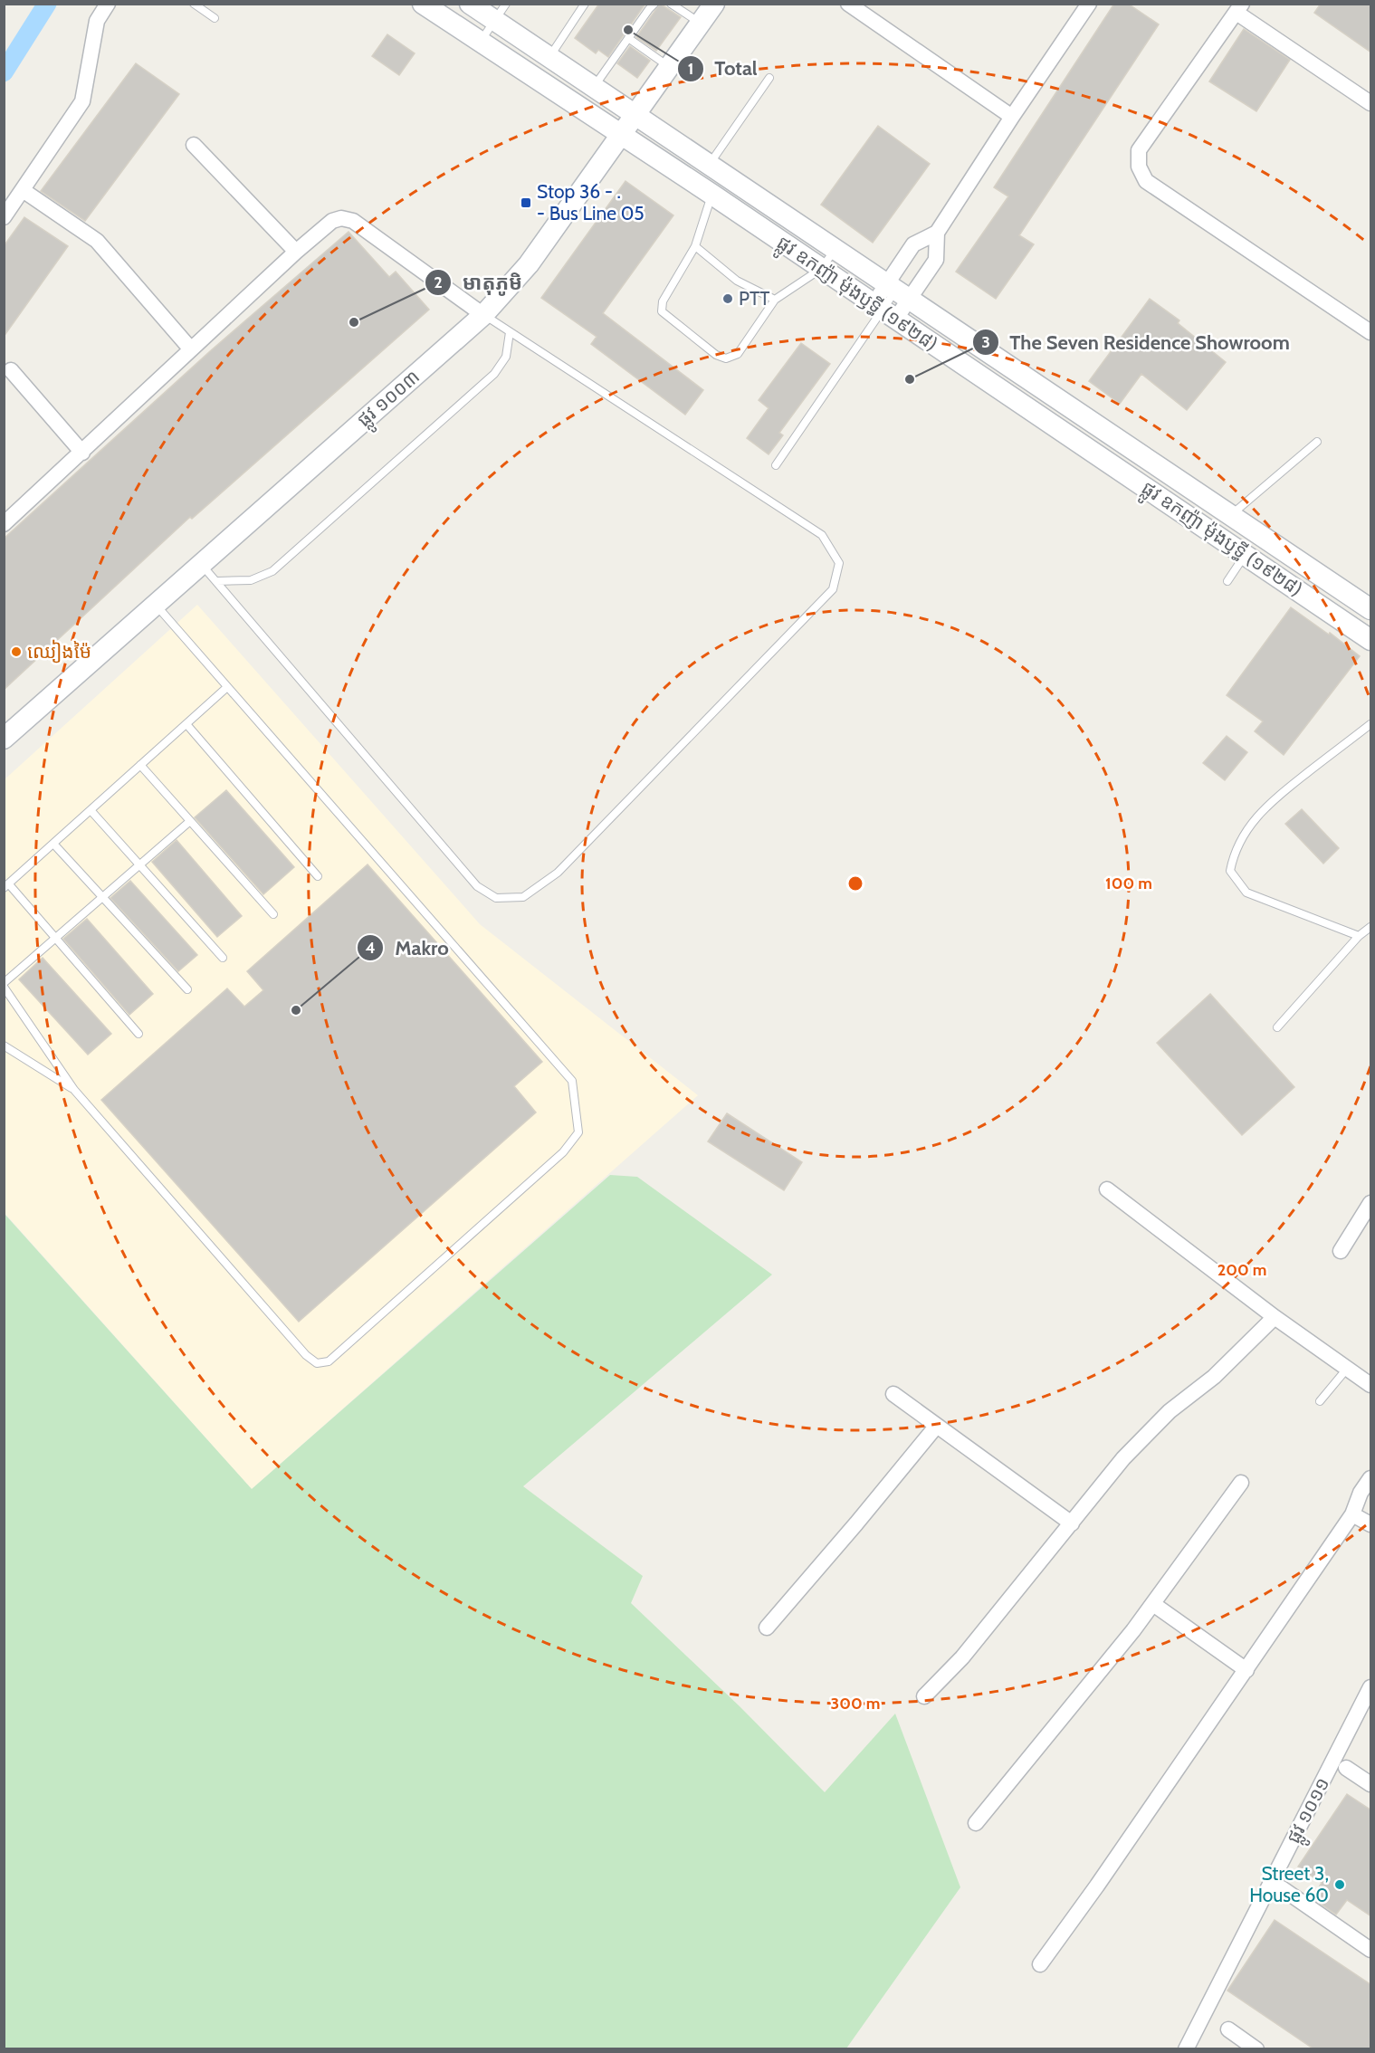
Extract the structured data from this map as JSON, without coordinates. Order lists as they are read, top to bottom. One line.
{"streets":{"main road":["ផ្លូវ ឧកញ៉ា ម៉ុងឫទ្ធី (១៩២៨)","ផ្លូវ ១០០៣"],"street":["ផ្លូវ ១០១១"]},"crossings":[["ផ្លូវ ឧកញ៉ា ម៉ុងឫទ្ធី (១៩២៨)","ផ្លូវ ១០០៣"]],"places":{"other":["Total","PTT","មាតុភូមិ","The Seven Residence Showroom","ឈៀងម៉ៃ","Makro","Street 3, House 60"],"transit":["Stop 36 - . - Bus Line 05"]},"rings":["100 m","200 m","300 m"]}
